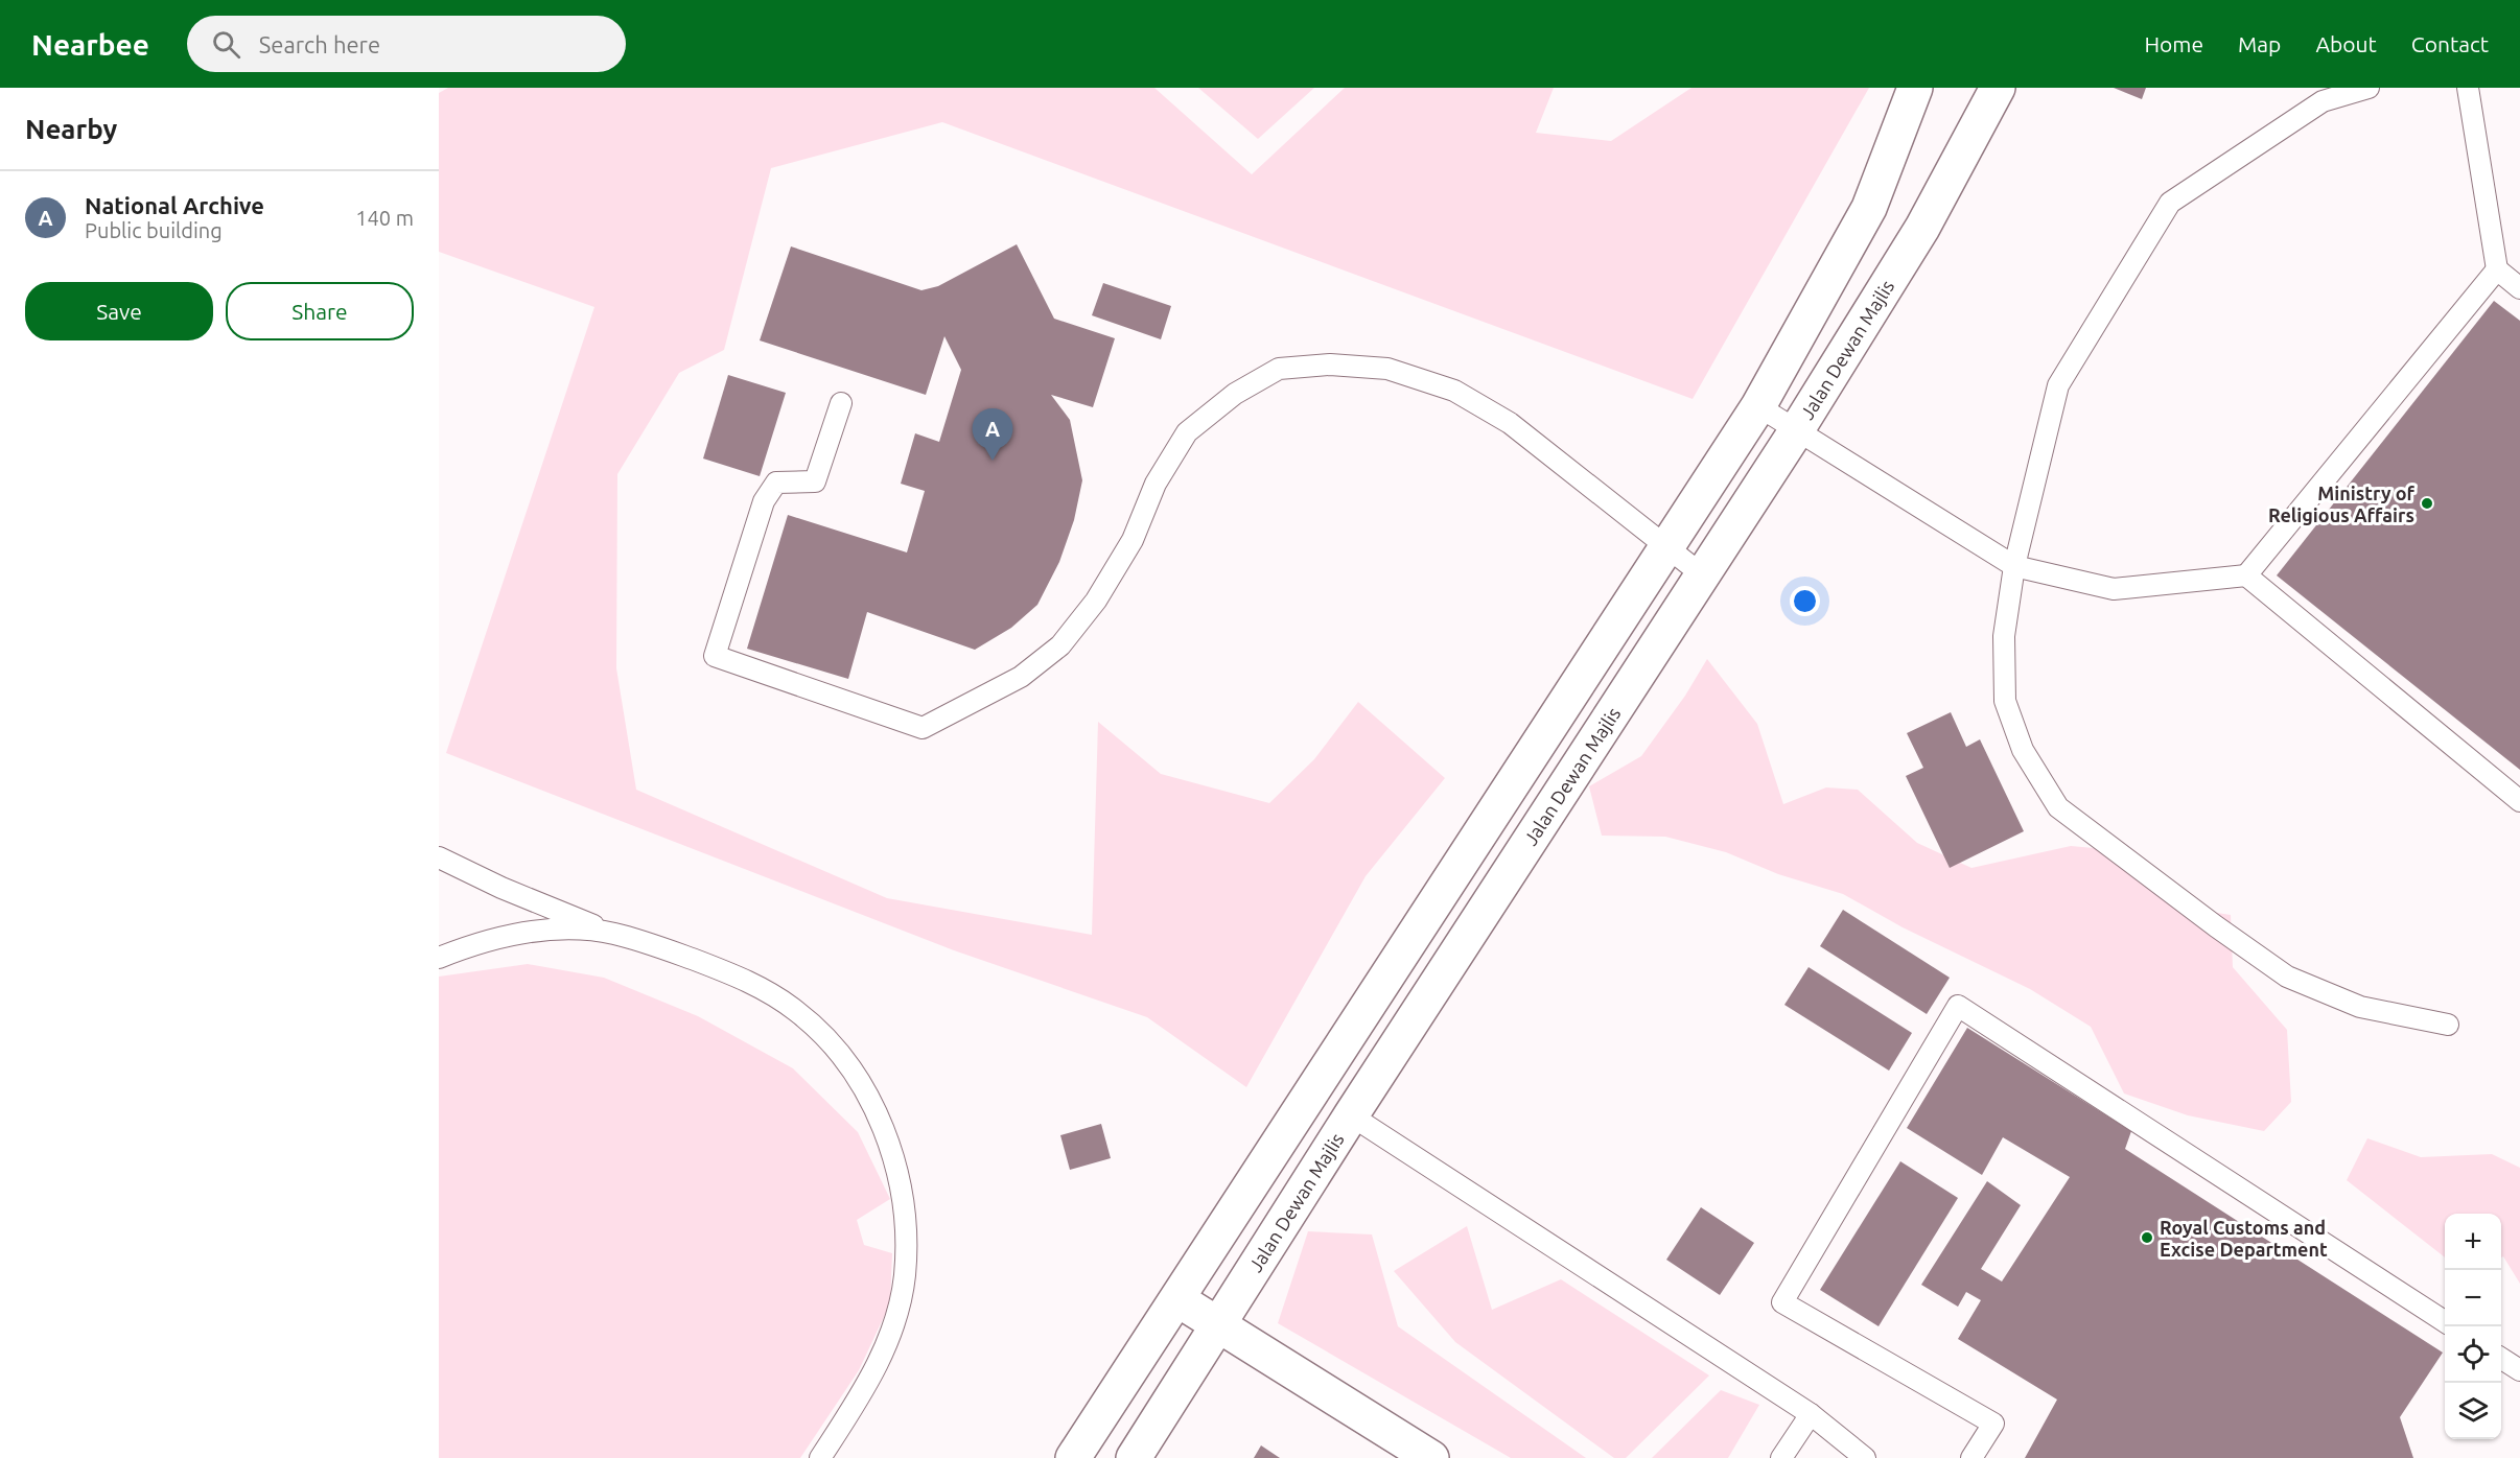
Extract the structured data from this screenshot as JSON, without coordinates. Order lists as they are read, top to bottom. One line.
{"streets":{"street":["Jalan Dewan Majlis"]},"places":["Ministry of Religious Affairs","Royal Customs and Excise Department"],"page":{"header":"Nearbee","search":"Search here","nav":["Home","Map","About","Contact"],"heading":"Nearby","list":[{"mark":"A","name":"National Archive","note":"Public building","value":"140 m"}],"buttons":["Save","Share"],"pins":"A","map_buttons":["+","−"]}}
